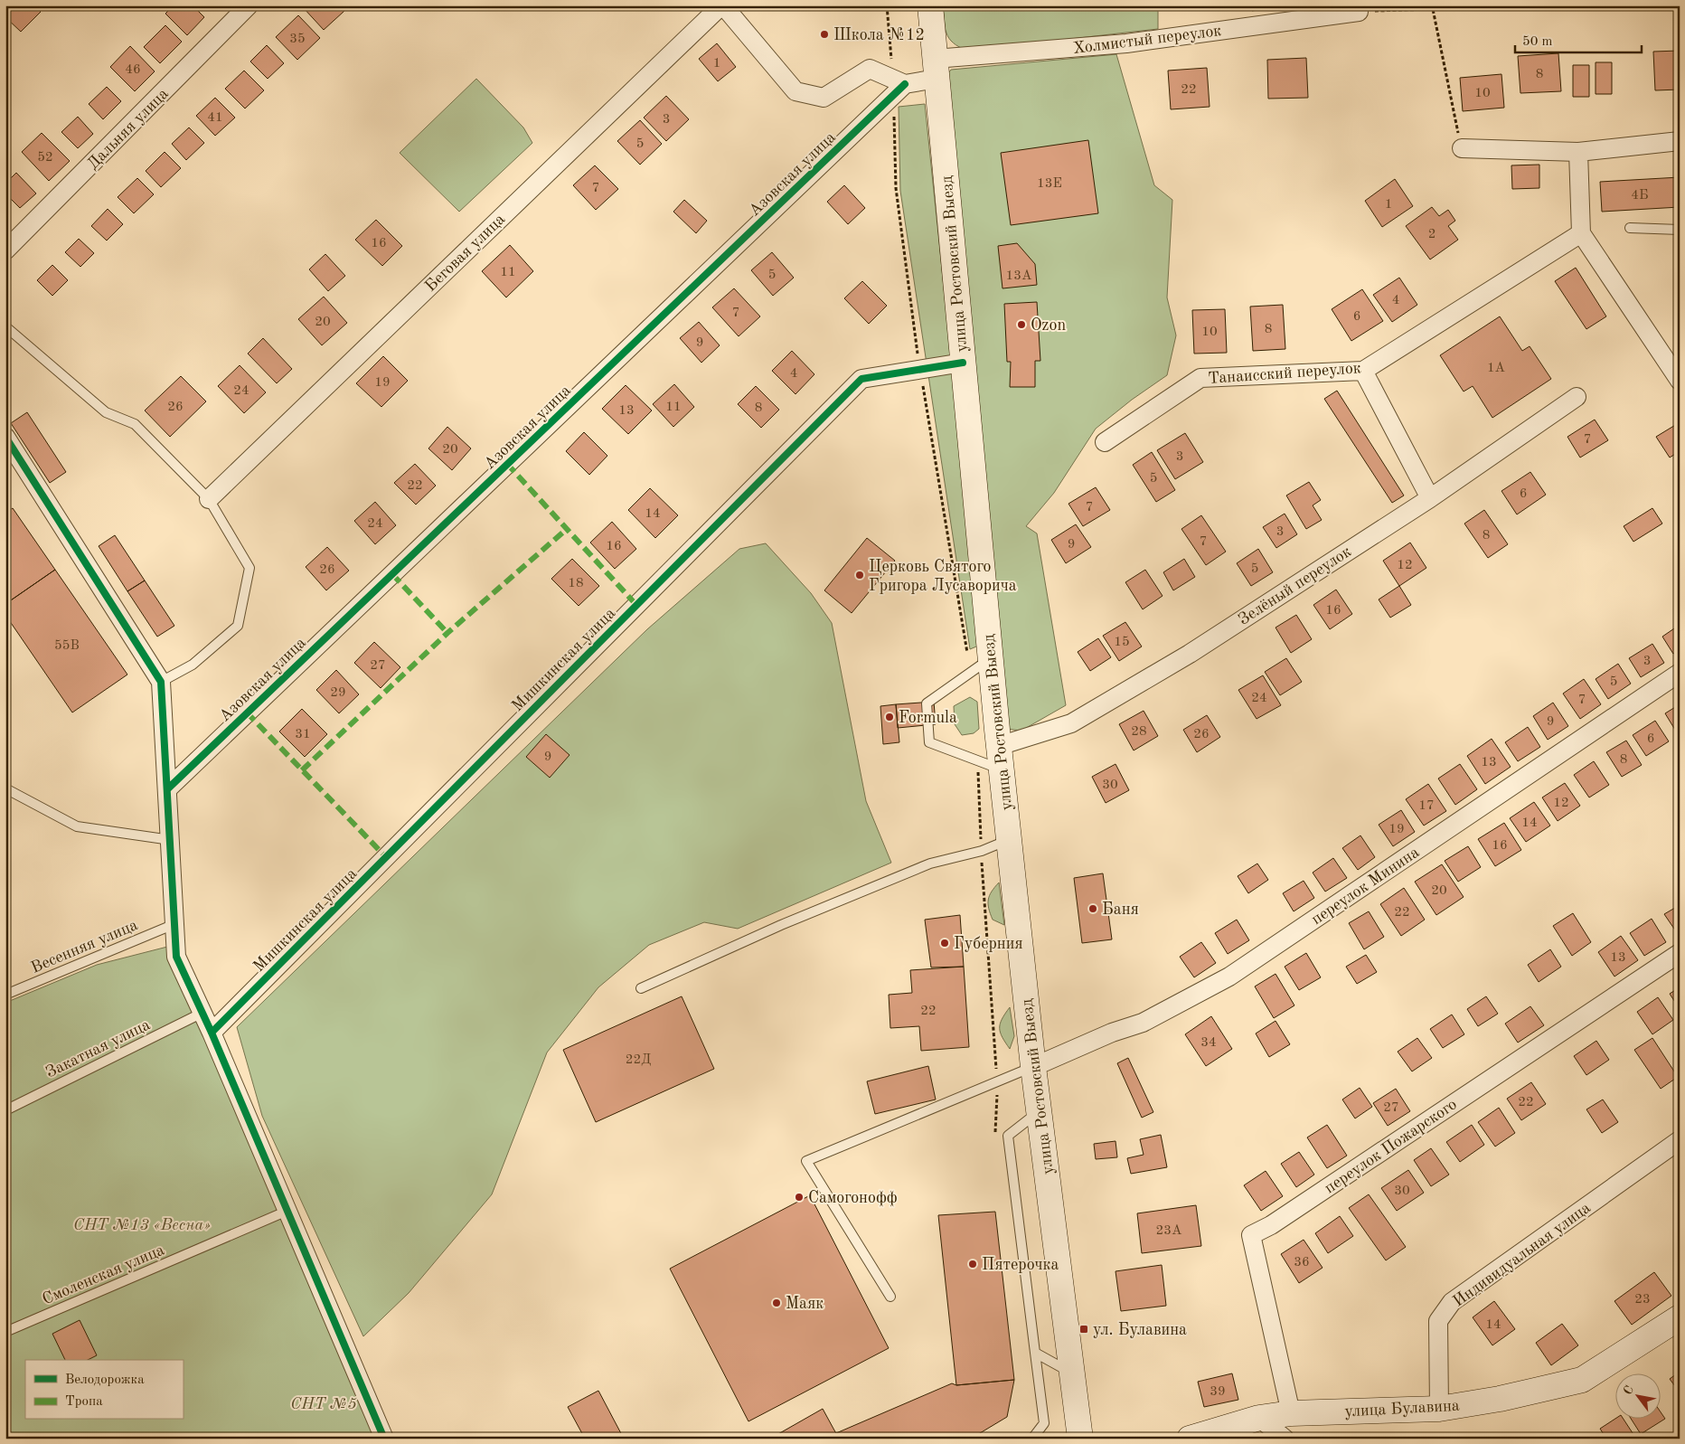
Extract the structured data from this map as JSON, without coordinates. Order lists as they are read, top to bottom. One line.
{"streets":{"main road":["улица Ростовский Выезд","улица Булавина"],"street":["Холмистый переулок","Дальняя улица","Азовская улица","Беговая улица","Танаисский переулок","Зелёный переулок","Мишкинская улица","переулок Минина","переулок Пожарского","Индивидуальная улица"],"lane":["Весенняя улица","Закатная улица","Смоленская улица"]},"crossings":[["Холмистый переулок","Азовская улица"],["Холмистый переулок","улица Ростовский Выезд"],["улица Ростовский Выезд","Зелёный переулок"],["улица Ростовский Выезд","Мишкинская улица"],["улица Ростовский Выезд","переулок Минина"],["переулок Пожарского","улица Булавина"],["Индивидуальная улица","улица Булавина"]],"parks":["СНТ №13 «Весна»","СНТ №5"],"places":{"other":["Школа №12","Ozon","Церковь Святого Григора Лусаворича","Formula","Баня","Губерния","Самогонофф","Пятерочка","Маяк"],"transit":["ул. Булавина"]},"house_numbers":["35","1","46","8","22","10","41","3","5","52","13Е","7","4Б","1","2","16","11","5","13А","4","7","6","20","8","10","9","1А","4","19","24","26","11","8","13","7","20","3","5","22","6","7","14","24","3","8","7","9","16","12","5","26","18","16","15","55В","3","27","5","29","24","7","9","28","31","26","6","9","8","13","30","12","17","14","19","16","20","22","13","22","34","22Д","22","27","30","23А","36","23","14","39"],"legend":["Велодорожка","Тропа"],"scale_bar":"50 m","north":"top left"}
